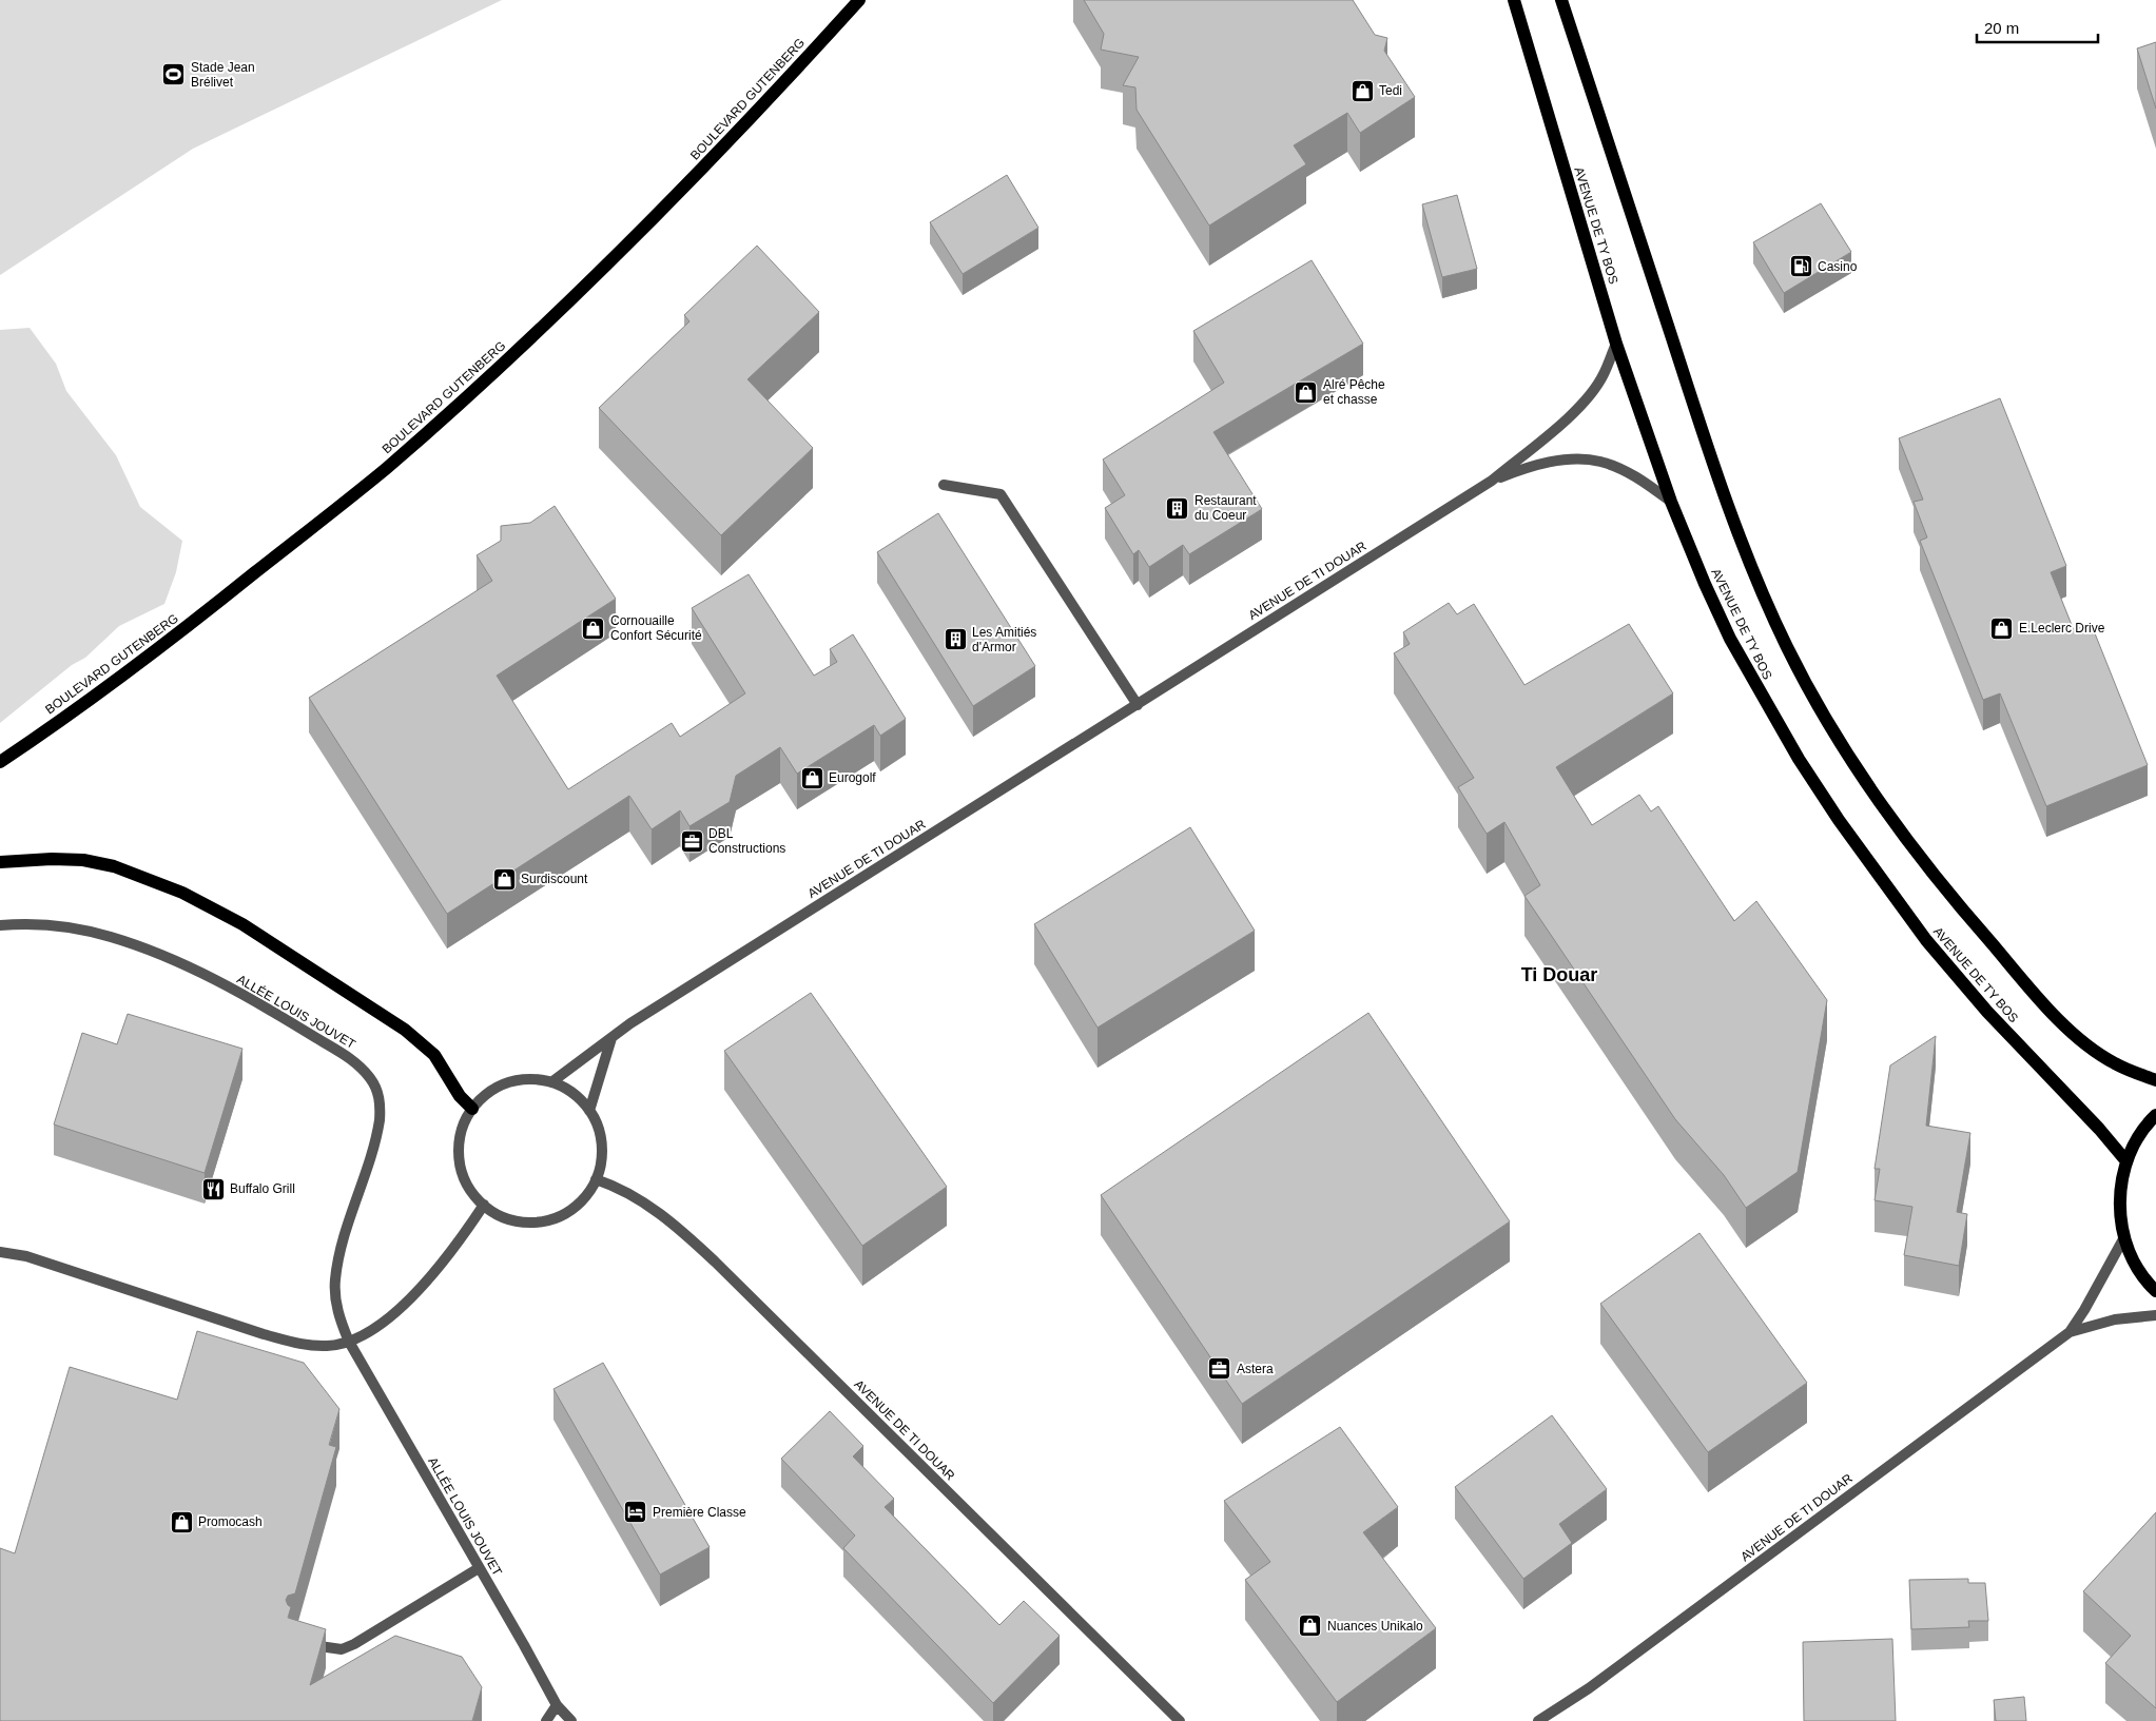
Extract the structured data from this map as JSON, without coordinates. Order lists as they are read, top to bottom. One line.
{"streets":{"main road":["BOULEVARD GUTENBERG","AVENUE DE TY BOS"],"street":["AVENUE DE TI DOUAR","ALLÉE LOUIS JOUVET"]},"crossings":[["AVENUE DE TY BOS","AVENUE DE TI DOUAR"]],"districts":["Ti Douar"],"places":{"sports":["Stade Jean Brélivet"],"shop":["Tedi","Alré Pêche et chasse","Cornouaille Confort Sécurité","E.Leclerc Drive","Eurogolf","Surdiscount","Promocash","Nuances Unikalo"],"fuel station":["Casino"],"building":["Restaurant du Coeur","Les Amitiés d'Armor"],"office":["DBL Constructions","Astera"],"restaurant":["Buffalo Grill"],"hotel":["Première Classe"]},"scale_bar":"20 m"}
